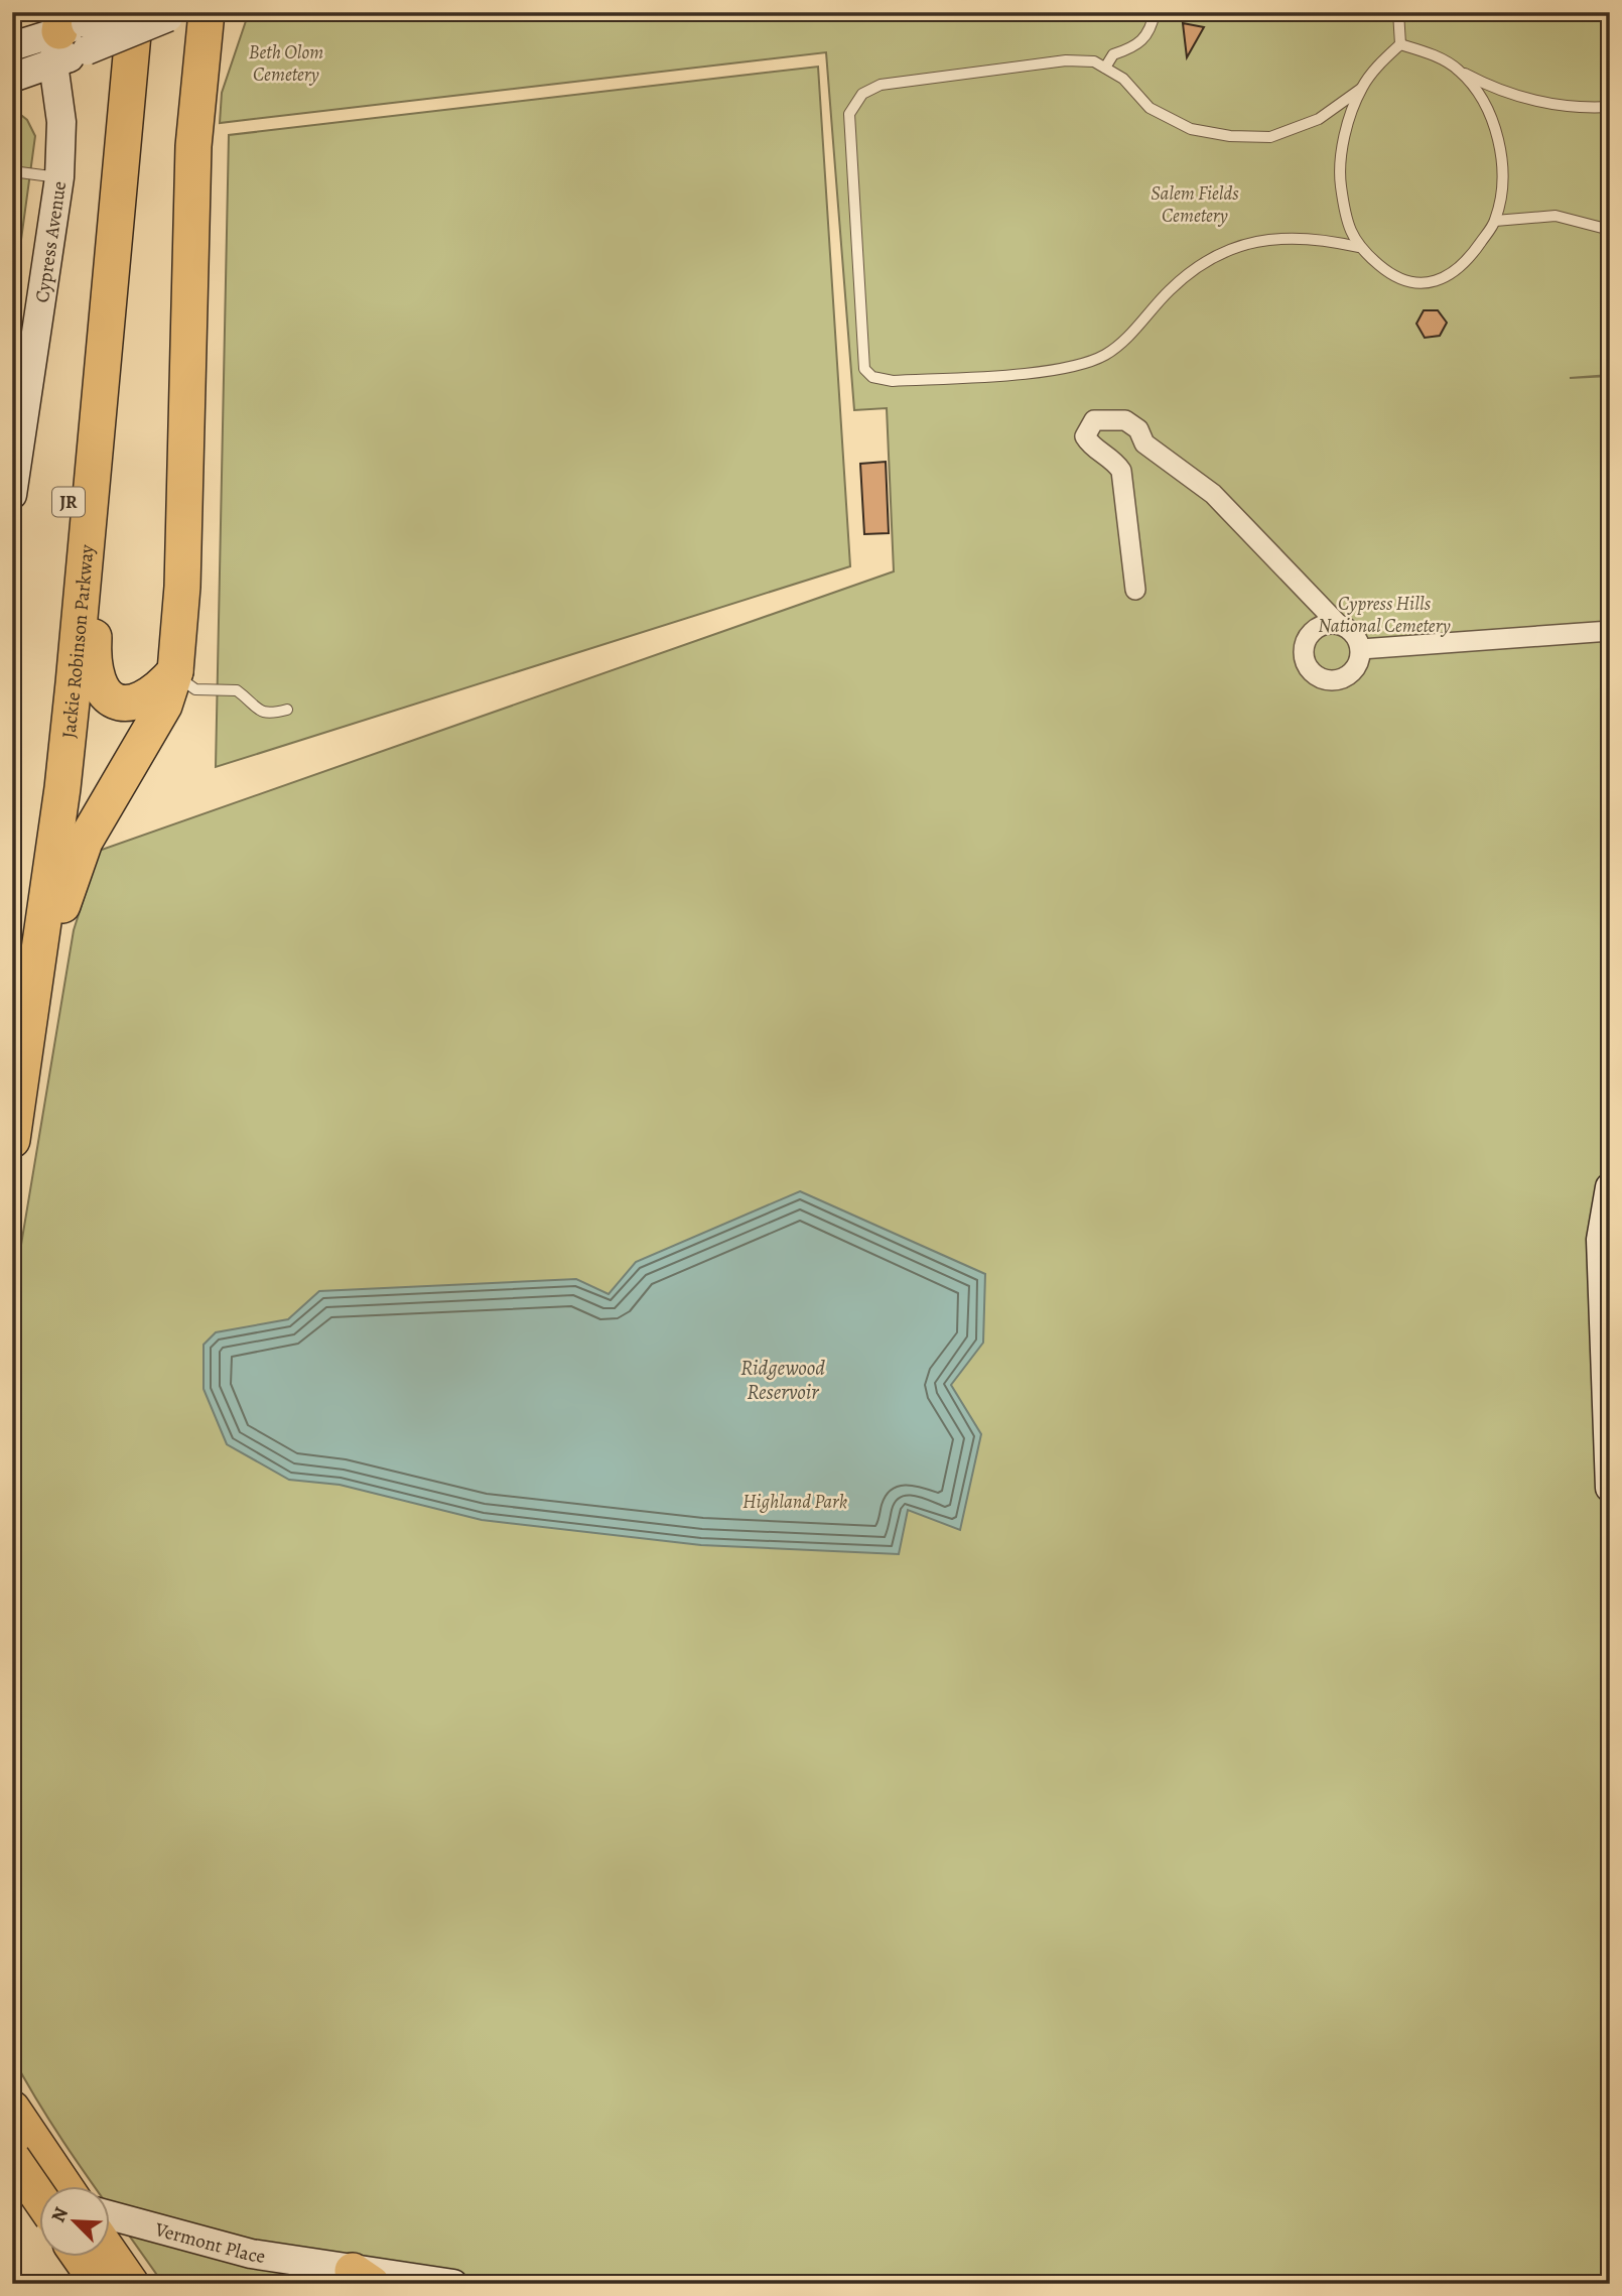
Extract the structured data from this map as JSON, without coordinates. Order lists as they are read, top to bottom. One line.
{"streets":{"highway":["JR","Jackie Robinson Parkway"],"street":["Cypress Avenue","Vermont Place"]},"crossings":[["Cypress Avenue","Jackie Robinson Parkway"]],"water":["Ridgewood Reservoir"],"parks":["Beth Olom Cemetery","Salem Fields Cemetery","Cypress Hills National Cemetery","Highland Park"],"north":"top left"}
